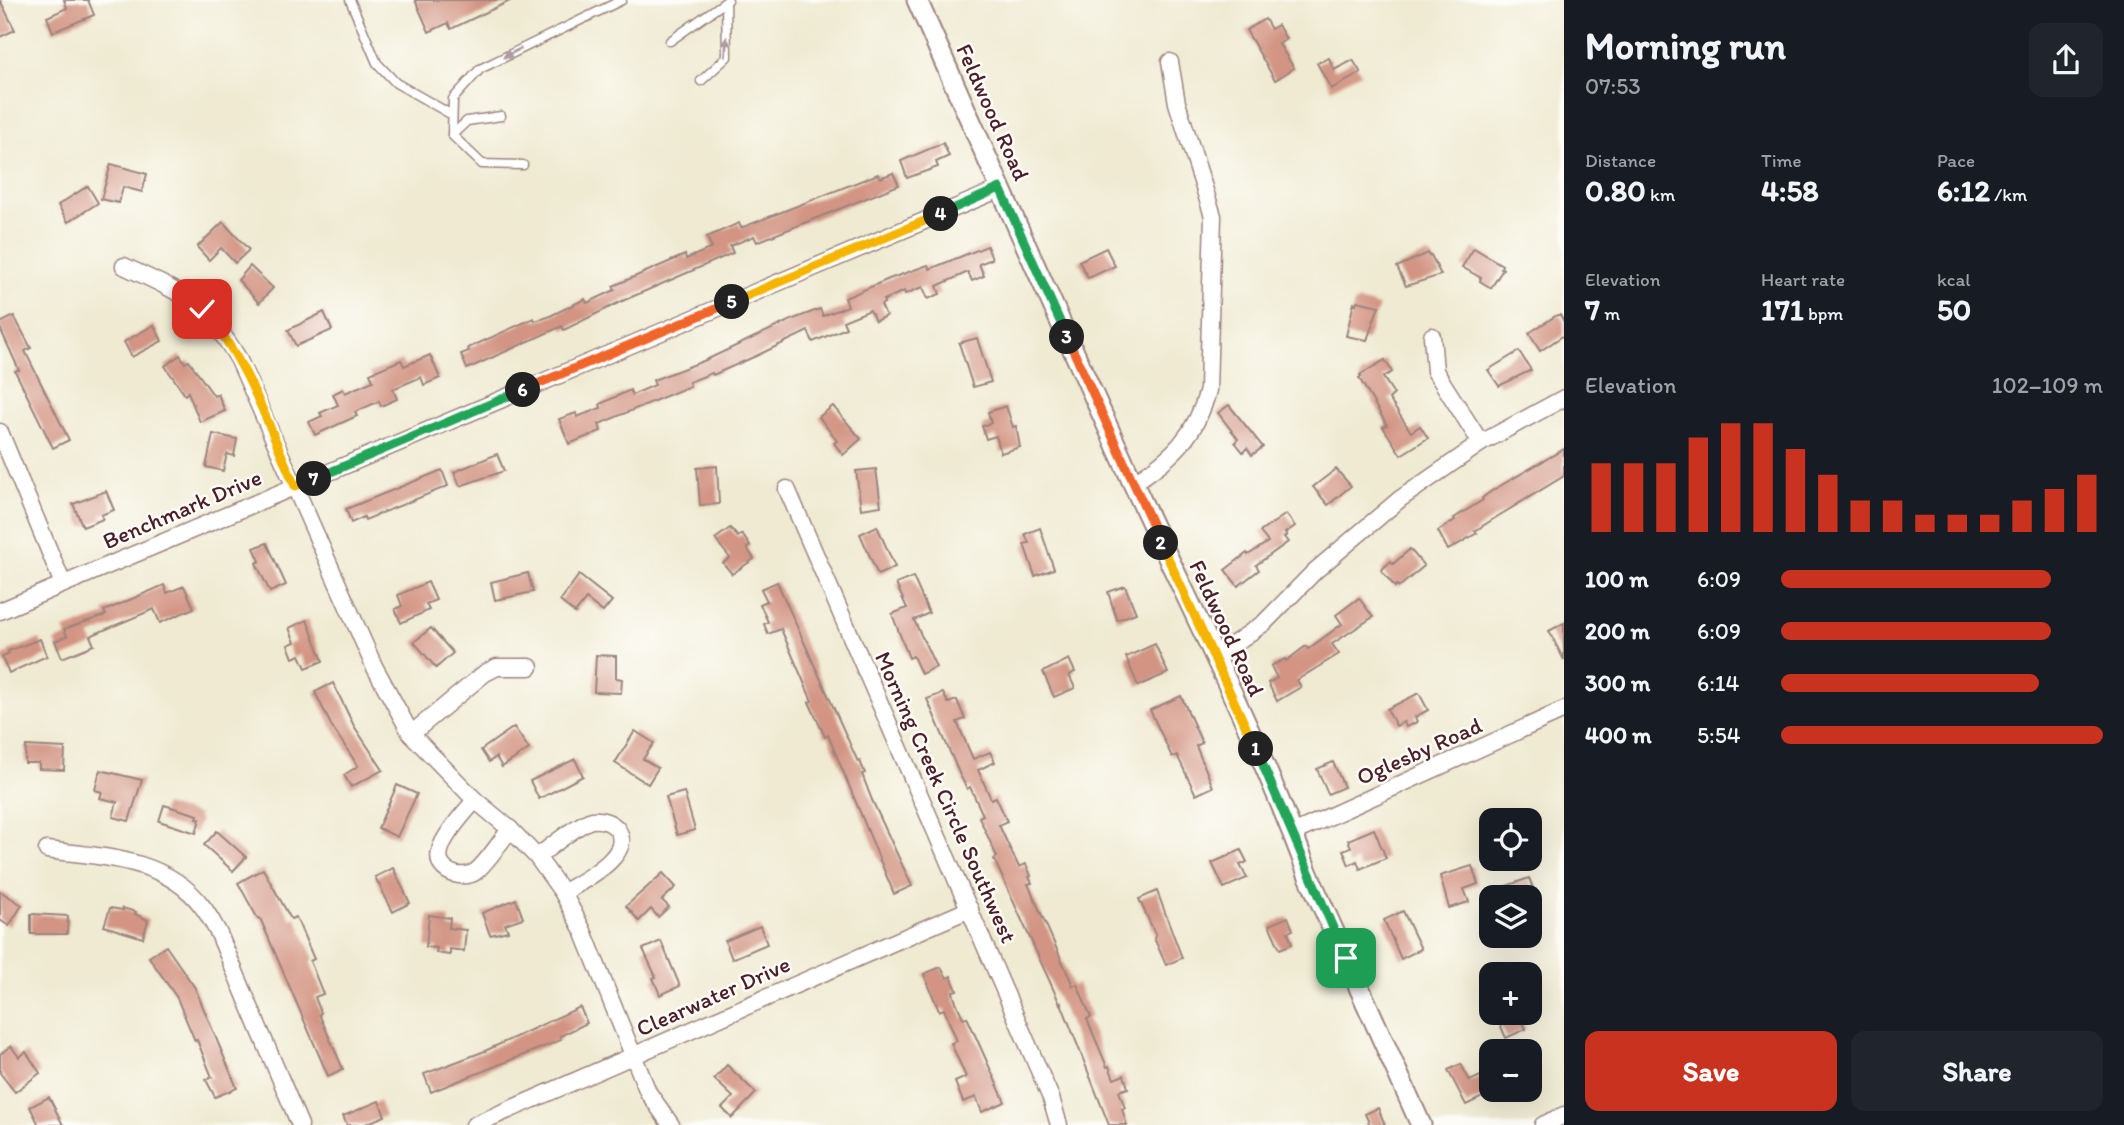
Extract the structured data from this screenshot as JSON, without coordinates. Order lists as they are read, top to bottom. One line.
{"streets":{"street":["Feldwood Road","Benchmark Drive","Oglesby Road","Morning Creek Circle Southwest","Clearwater Drive"]},"crossings":[["Feldwood Road","Benchmark Drive"],["Feldwood Road","Oglesby Road"],["Morning Creek Circle Southwest","Clearwater Drive"]],"page":{"heading":["Morning run","07:53"],"stats":[["Distance","0.80 km"],["Time","4:58"],["Pace","6:12 /km"],["Elevation","7 m"],["Heart rate","171 bpm"],["kcal","50"]],"pins":["4","5","3","6","7","2","1"],"chart":["Elevation","102–109 m"],"list":[{"name":"100 m","note":"6:09"},{"name":"200 m","note":"6:09"},{"name":"300 m","note":"6:14"},{"name":"400 m","note":"5:54"}],"map_buttons":["+","−"],"buttons":["Save","Share"]}}
